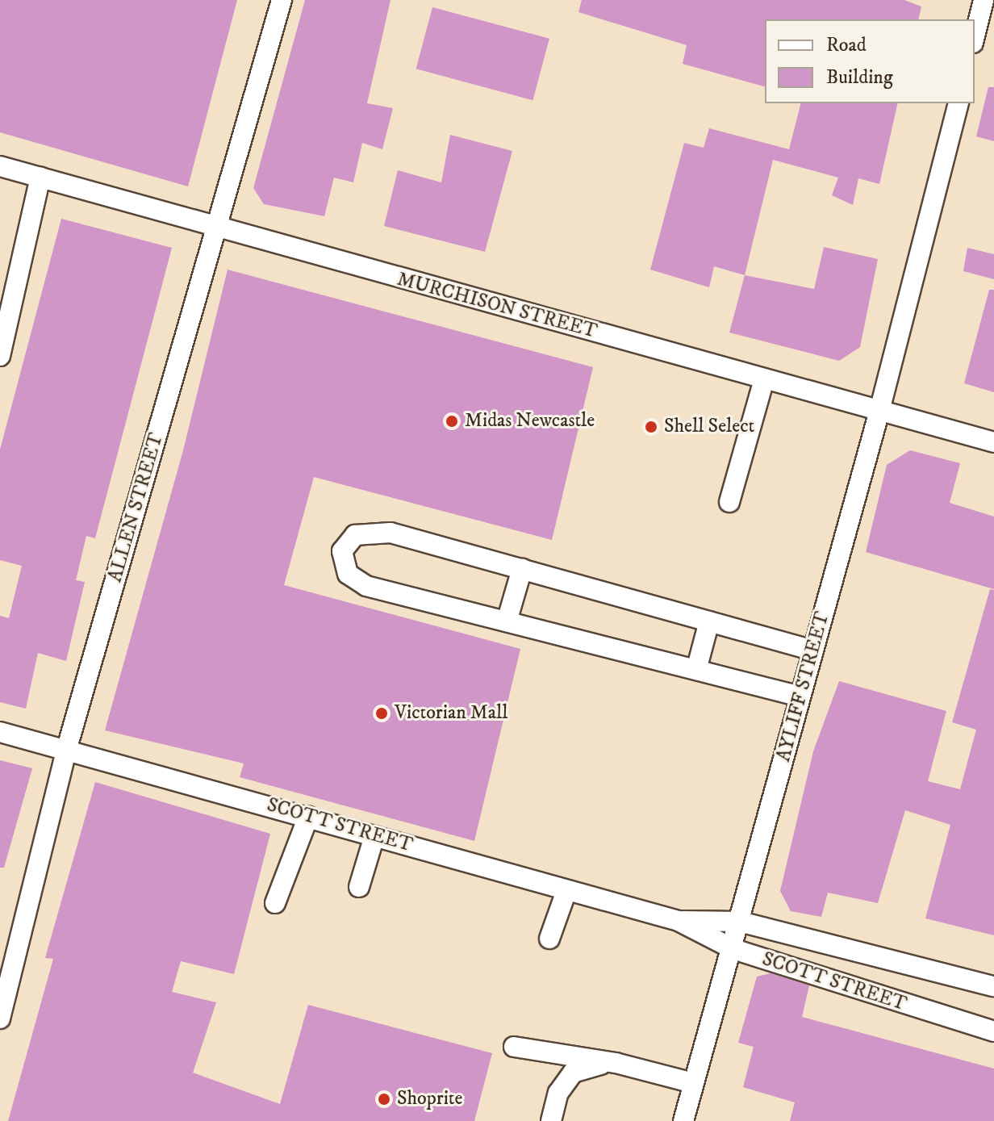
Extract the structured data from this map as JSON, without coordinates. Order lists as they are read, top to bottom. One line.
{"streets":{"street":["MURCHISON STREET","ALLEN STREET","AYLIFF STREET","SCOTT STREET"]},"crossings":[["MURCHISON STREET","ALLEN STREET"],["MURCHISON STREET","AYLIFF STREET"],["ALLEN STREET","SCOTT STREET"],["AYLIFF STREET","SCOTT STREET"]],"places":["Midas Newcastle","Shell Select","Victorian Mall","Shoprite"],"legend":["Road","Building"]}
